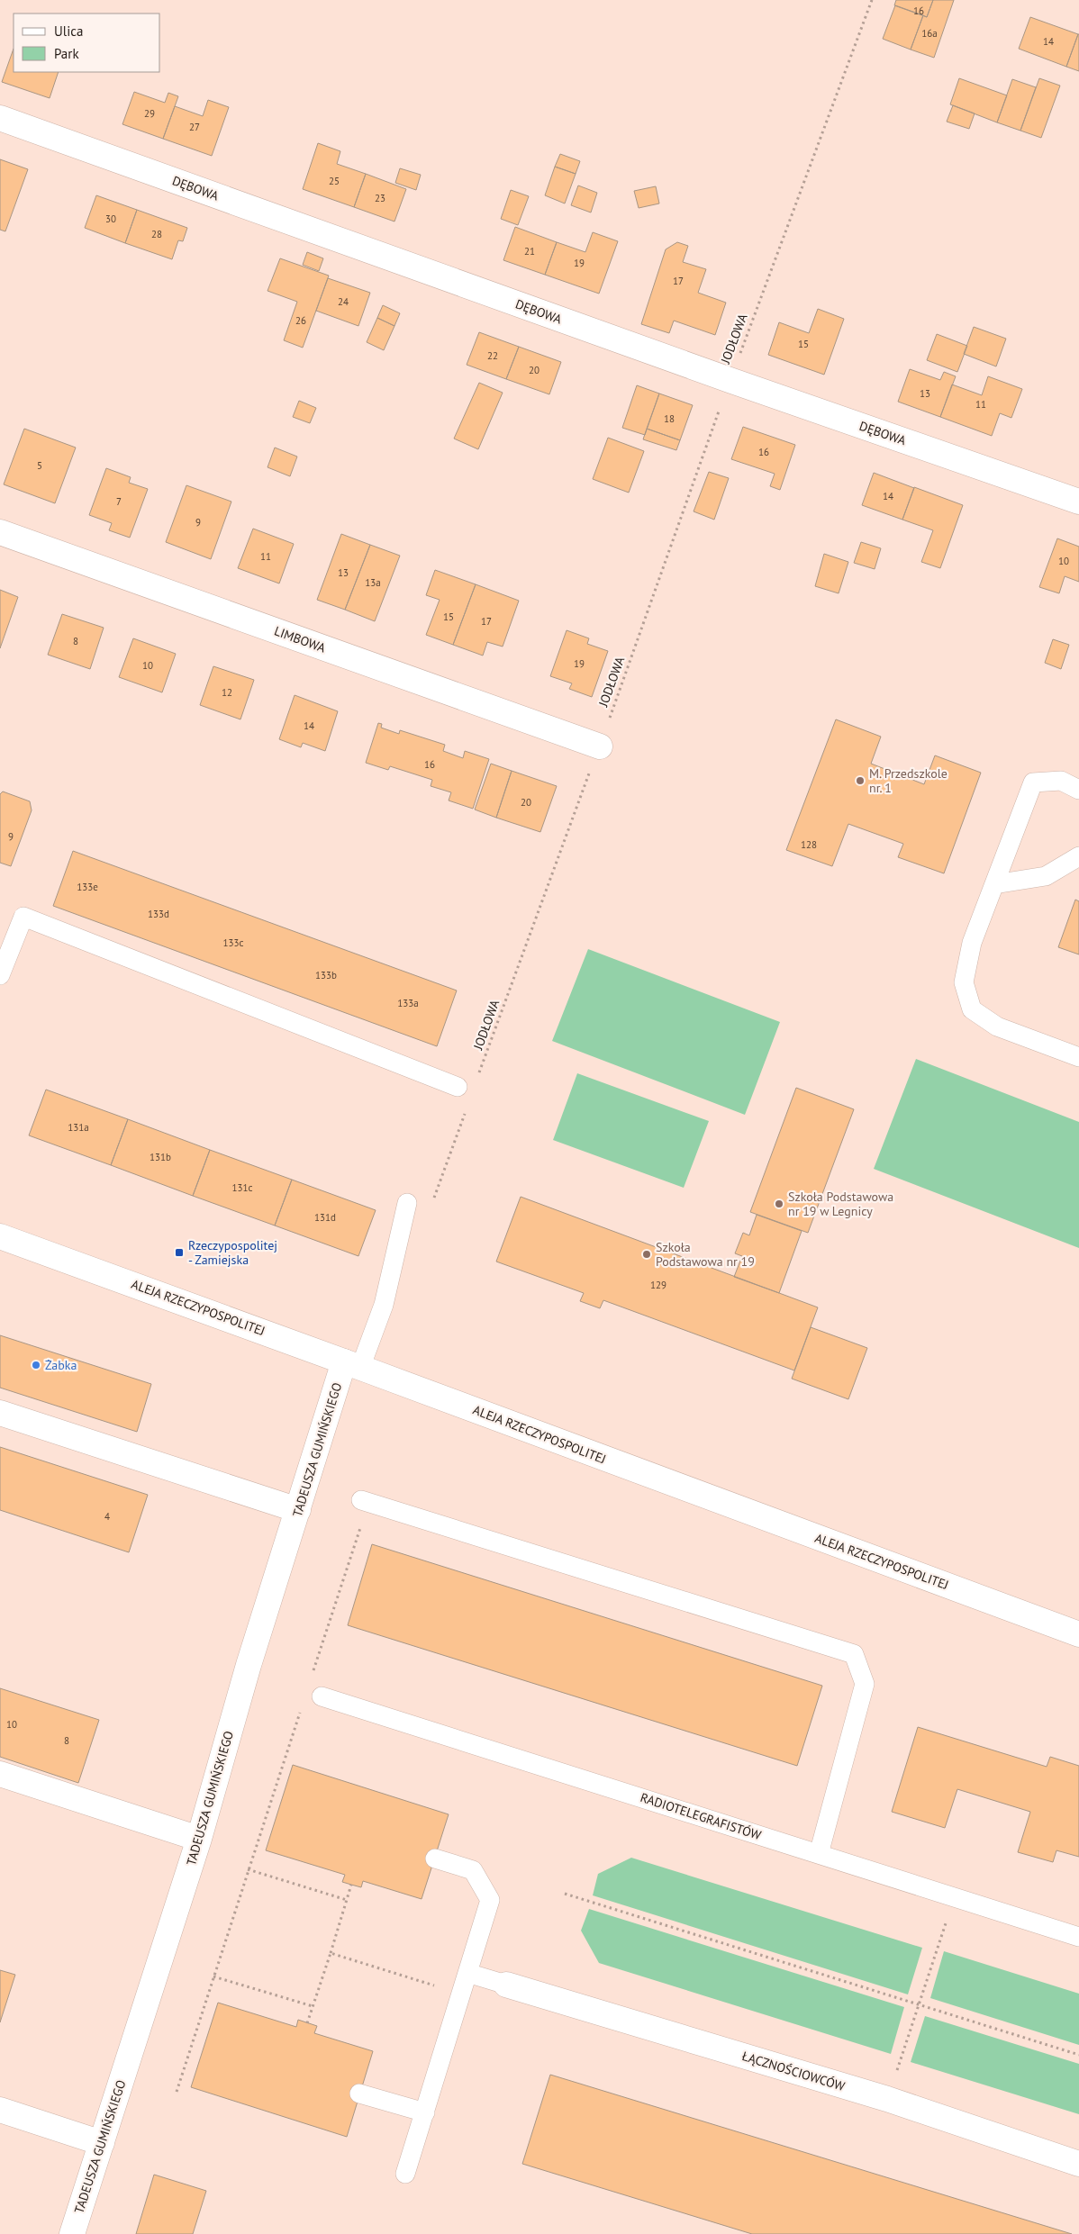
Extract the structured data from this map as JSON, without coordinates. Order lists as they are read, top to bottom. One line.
{"streets":{"street":["DĘBOWA","LIMBOWA","ALEJA RZECZYPOSPOLITEJ","TADEUSZA GUMIŃSKIEGO","ŁĄCZNOŚCIOWCÓW"],"lane":["RADIOTELEGRAFISTÓW"],"path":["JODŁOWA"]},"crossings":[["DĘBOWA","JODŁOWA"],["JODŁOWA","LIMBOWA"],["ALEJA RZECZYPOSPOLITEJ","TADEUSZA GUMIŃSKIEGO"]],"places":{"other":["M. Przedszkole nr. 1","Szkoła Podstawowa nr 19 w Legnicy","Szkoła Podstawowa nr 19","Żabka"],"transit":["Rzeczypospolitej - Zamiejska"]},"house_numbers":["16","16a","14","29","27","25","23","30","28","21","19","17","24","26","15","22","20","13","11","18","16","5","14","7","9","11","10","13","13a","15","17","8","19","10","12","14","16","20","9","128","133e","133d","133c","133b","133a","131a","131b","131c","131d","129","4","10","8"],"legend":["Ulica","Park"]}
